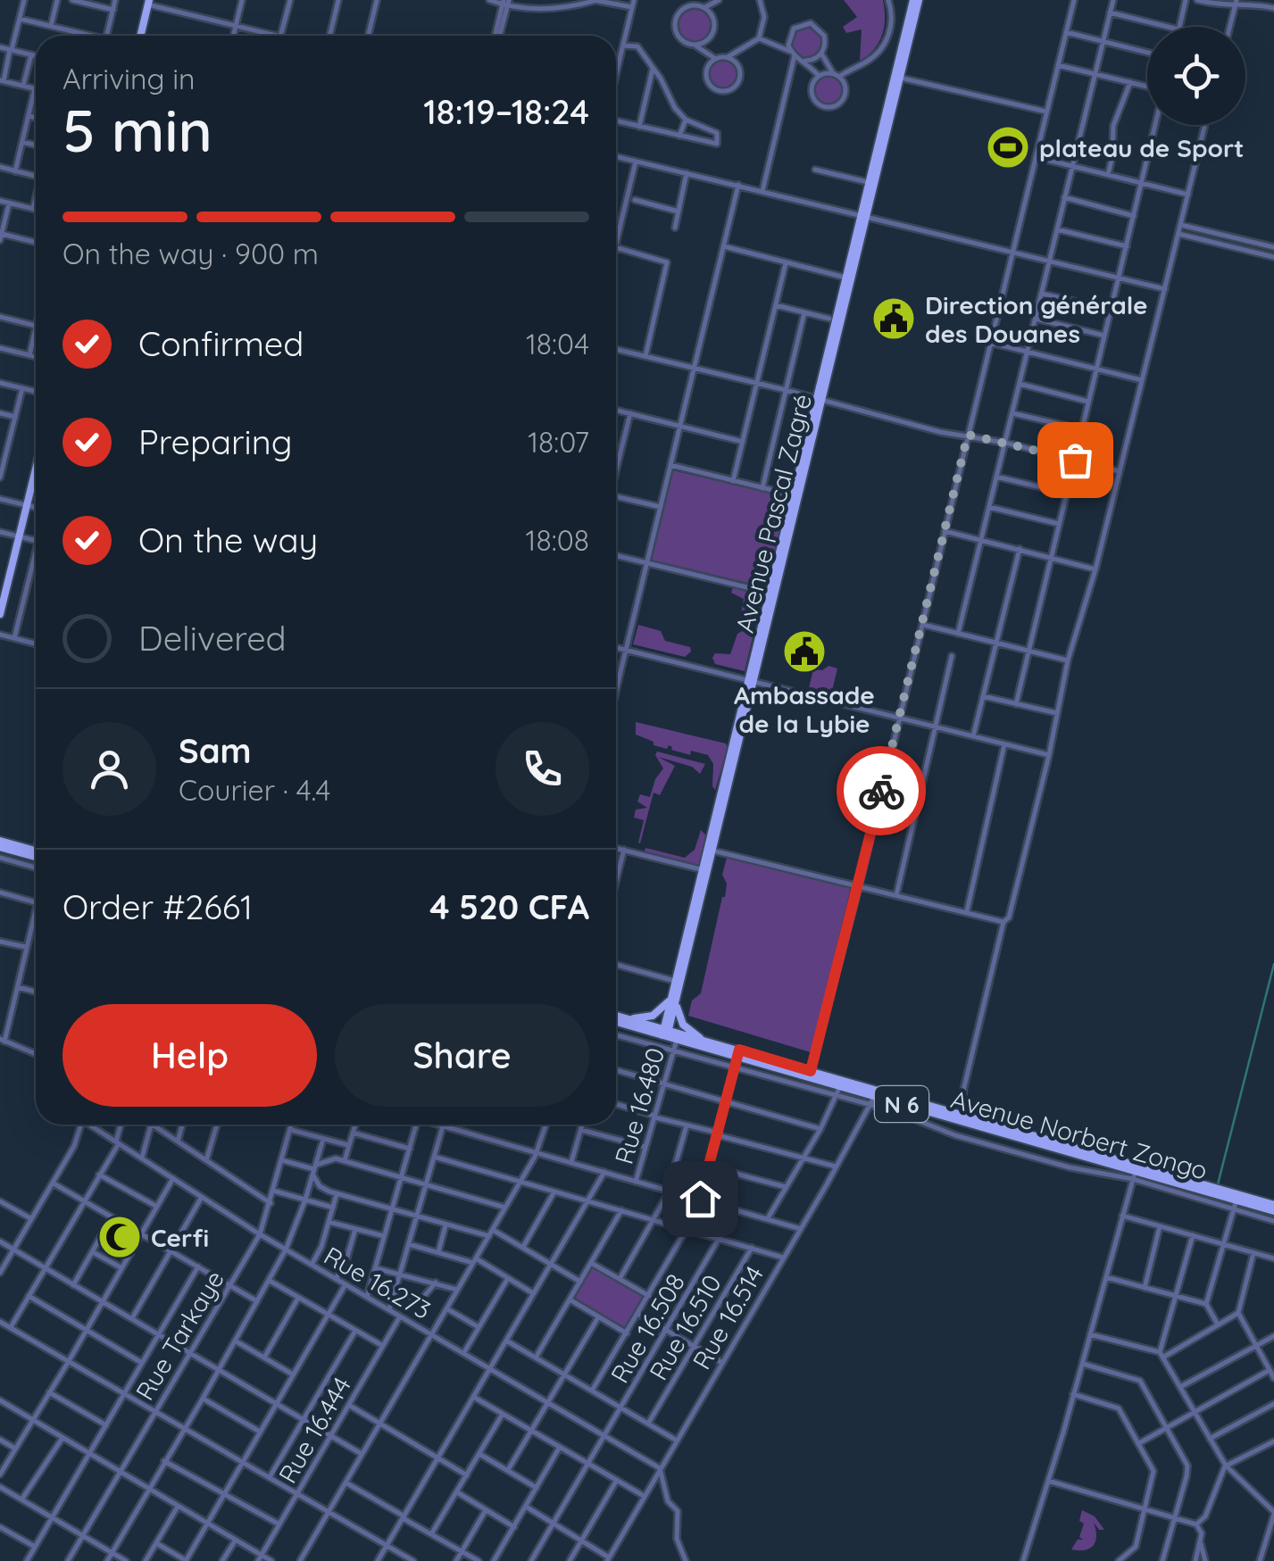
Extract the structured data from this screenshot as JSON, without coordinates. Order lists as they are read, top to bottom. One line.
{"streets":{"main road":["Avenue Pascal Zagré","N 6","Avenue Norbert Zongo"],"street":["Rue 16.480","Rue 16.273","Rue 16.514","Rue 16.510","Rue 16.508","Rue Tarkaye","Rue 16.444"]},"crossings":[["Avenue Pascal Zagré","N 6"],["Avenue Pascal Zagré","Avenue Norbert Zongo"],["N 6","Avenue Norbert Zongo"],["Rue 16.480","Avenue Norbert Zongo"],["Avenue Norbert Zongo","Rue 16.514"],["Rue 16.273","Rue 16.514"],["Rue 16.273","Rue 16.508"],["Rue 16.273","Rue Tarkaye"],["Rue 16.273","Rue 16.444"]],"places":{"sports":["plateau de Sport"],"public building":["Direction générale des Douanes","Ambassade de la Lybie"],"mosque":["Cerfi"]},"page":{"heading":["5 min","Arriving in","18:19–18:24"],"panel":["Sam","Courier · 4.4","Order #2661","4 520 CFA"],"bar":"On the way · 900 m","list":[["Confirmed","18:04"],["Preparing","18:07"],["On the way","18:08"],"Delivered"],"buttons":["Help","Share"]}}
